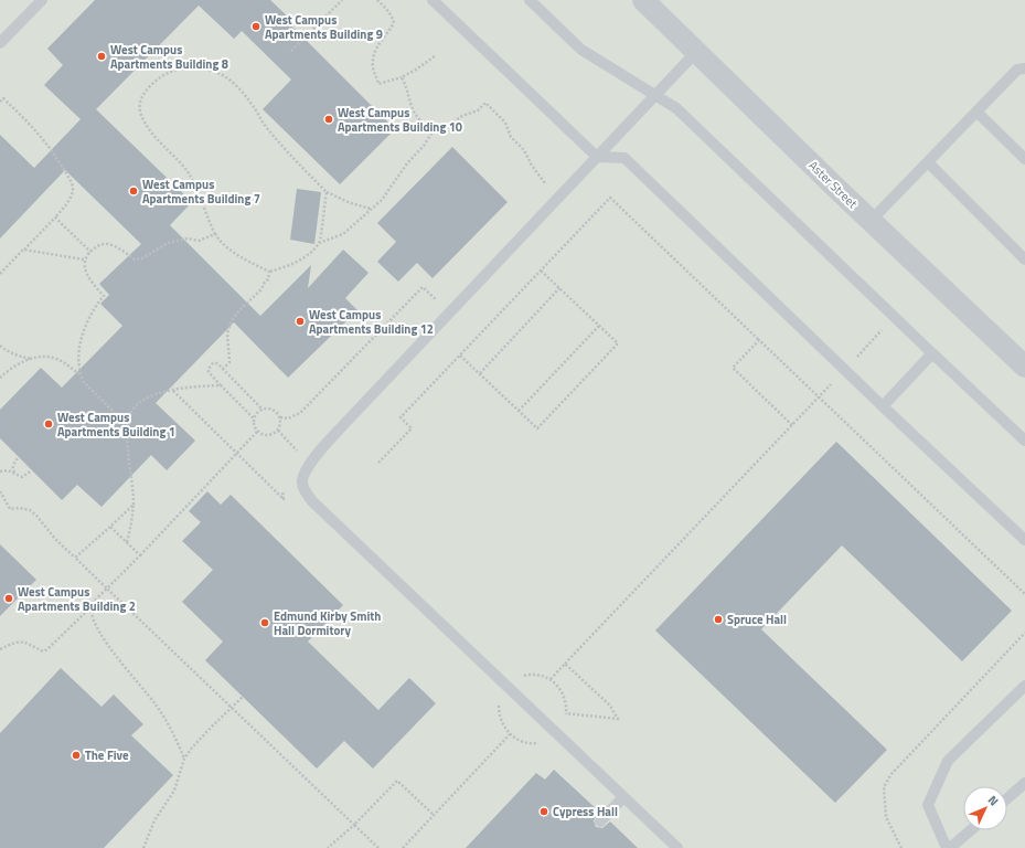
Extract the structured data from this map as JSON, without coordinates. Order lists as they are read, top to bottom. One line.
{"streets":{"street":["Aster Street"]},"places":["West Campus Apartments Building 9","West Campus Apartments Building 8","West Campus Apartments Building 10","West Campus Apartments Building 7","West Campus Apartments Building 12","West Campus Apartments Building 1","West Campus Apartments Building 2","Spruce Hall","Edmund Kirby Smith Hall Dormitory","The Five","Cypress Hall"],"north":"top right"}
